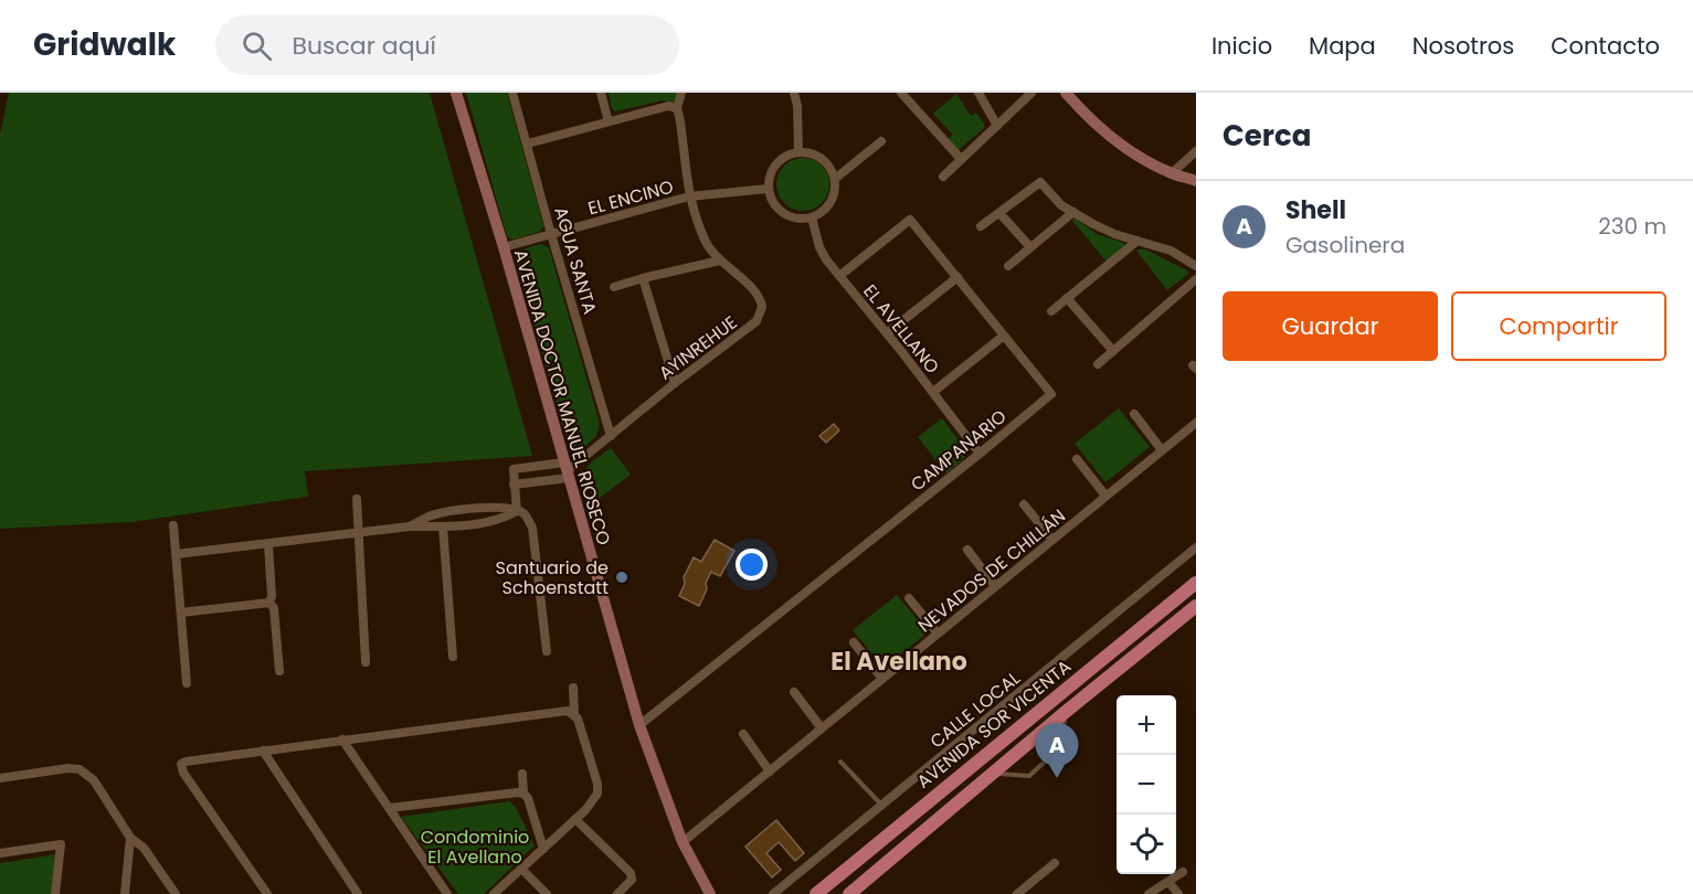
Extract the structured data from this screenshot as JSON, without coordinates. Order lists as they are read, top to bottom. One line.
{"streets":{"main road":["AVENIDA SOR VICENTA"],"street":["EL ENCINO","AGUA SANTA","EL AVELLANO","AYINREHUE","AVENIDA DOCTOR MANUEL RIOSECO","CAMPANARIO","NEVADOS DE CHILLÁN","CALLE LOCAL"]},"crossings":[["EL ENCINO","AGUA SANTA"],["EL ENCINO","EL AVELLANO"],["EL ENCINO","AYINREHUE"],["EL ENCINO","AVENIDA DOCTOR MANUEL RIOSECO"],["AGUA SANTA","AYINREHUE"],["EL AVELLANO","CAMPANARIO"],["AYINREHUE","AVENIDA DOCTOR MANUEL RIOSECO"],["AVENIDA DOCTOR MANUEL RIOSECO","CAMPANARIO"],["AVENIDA DOCTOR MANUEL RIOSECO","NEVADOS DE CHILLÁN"]],"districts":["El Avellano"],"parks":["Condominio El Avellano"],"places":["Santuario de Schoenstatt"],"page":{"header":"Gridwalk","search":"Buscar aquí","nav":["Inicio","Mapa","Nosotros","Contacto"],"heading":"Cerca","list":[{"mark":"A","name":"Shell","note":"Gasolinera","value":"230 m"}],"buttons":["Guardar","Compartir"],"map_buttons":["+","−"],"pins":"A"}}
